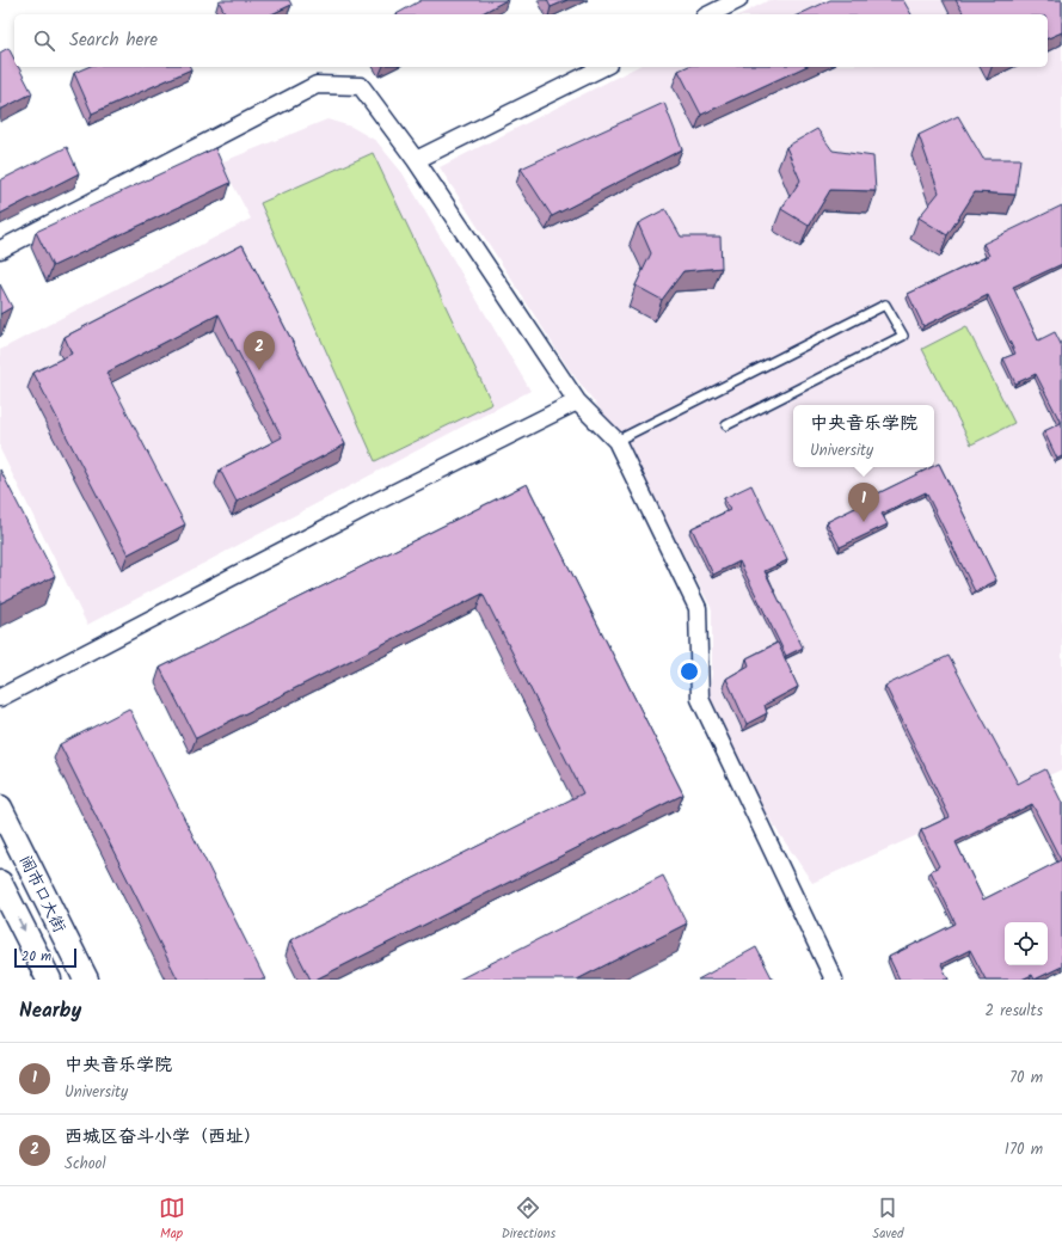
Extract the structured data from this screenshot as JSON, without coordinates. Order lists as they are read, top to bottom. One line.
{"streets":{"main road":["闹市口大街"]},"scale_bar":"20 m","page":{"search":"Search here","pins":["2","1"],"popup":["中央音乐学院","University"],"scale":"20 m","heading":["Nearby","2 results"],"list":[{"mark":"1","name":"中央音乐学院","note":"University","value":"70 m"},{"mark":"2","name":"西城区奋斗小学（西址）","note":"School","value":"170 m"}],"nav":["Map","Directions","Saved"]}}
